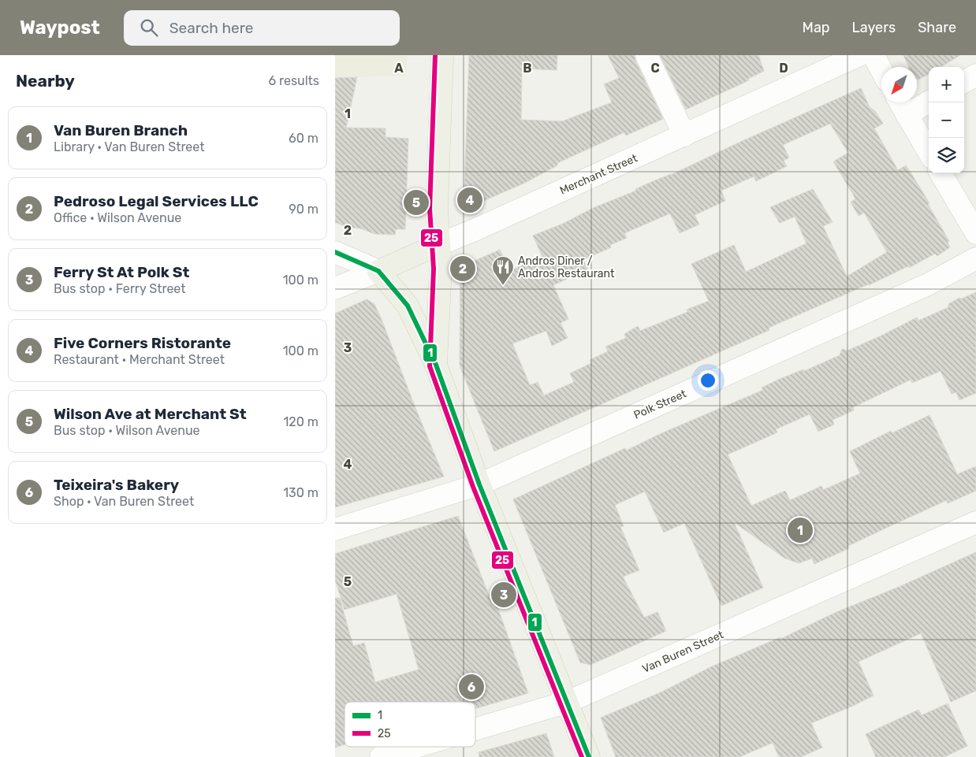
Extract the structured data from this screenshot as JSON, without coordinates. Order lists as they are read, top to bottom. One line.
{"streets":{"main road":["Merchant Street"],"street":["Polk Street","Van Buren Street"]},"places":{"restaurant":["Andros Diner / Andros Restaurant"]},"lines":["transit line 25","transit line 1"],"legend":["1","25"],"north":"bottom left","page":{"header":"Waypost","search":"Search here","nav":["Map","Layers","Share"],"heading":["Nearby","6 results"],"map_buttons":["+","−"],"list":[{"mark":"1","name":"Van Buren Branch","note":"Library · Van Buren Street","value":"60 m"},{"mark":"2","name":"Pedroso Legal Services LLC","note":"Office · Wilson Avenue","value":"90 m"},{"mark":"3","name":"Ferry St At Polk St","note":"Bus stop · Ferry Street","value":"100 m"},{"mark":"4","name":"Five Corners Ristorante","note":"Restaurant · Merchant Street","value":"100 m"},{"mark":"5","name":"Wilson Ave at Merchant St","note":"Bus stop · Wilson Avenue","value":"120 m"},{"mark":"6","name":"Teixeira's Bakery","note":"Shop · Van Buren Street","value":"130 m"}],"pins":["4","5","2","1","3","6"]},"grid":{"columns":["A","B","C","D"],"rows":["1","2","3","4","5"]}}
